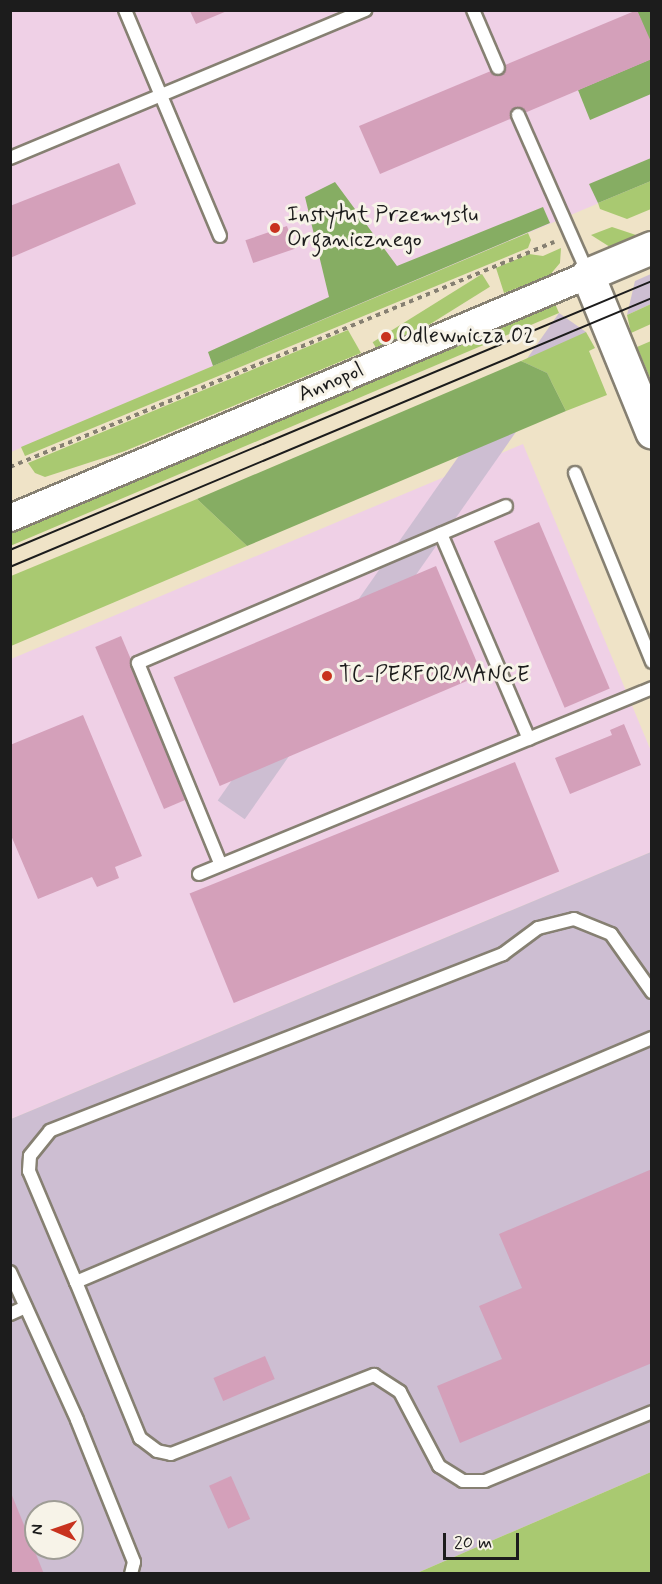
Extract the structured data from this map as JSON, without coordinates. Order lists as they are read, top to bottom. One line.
{"streets":{"street":["Annopol"]},"places":["Instytut Przemysłu Organicznego","Odlewnicza 02","TC-PERFORMANCE"],"scale_bar":"20 m","north":"left"}
